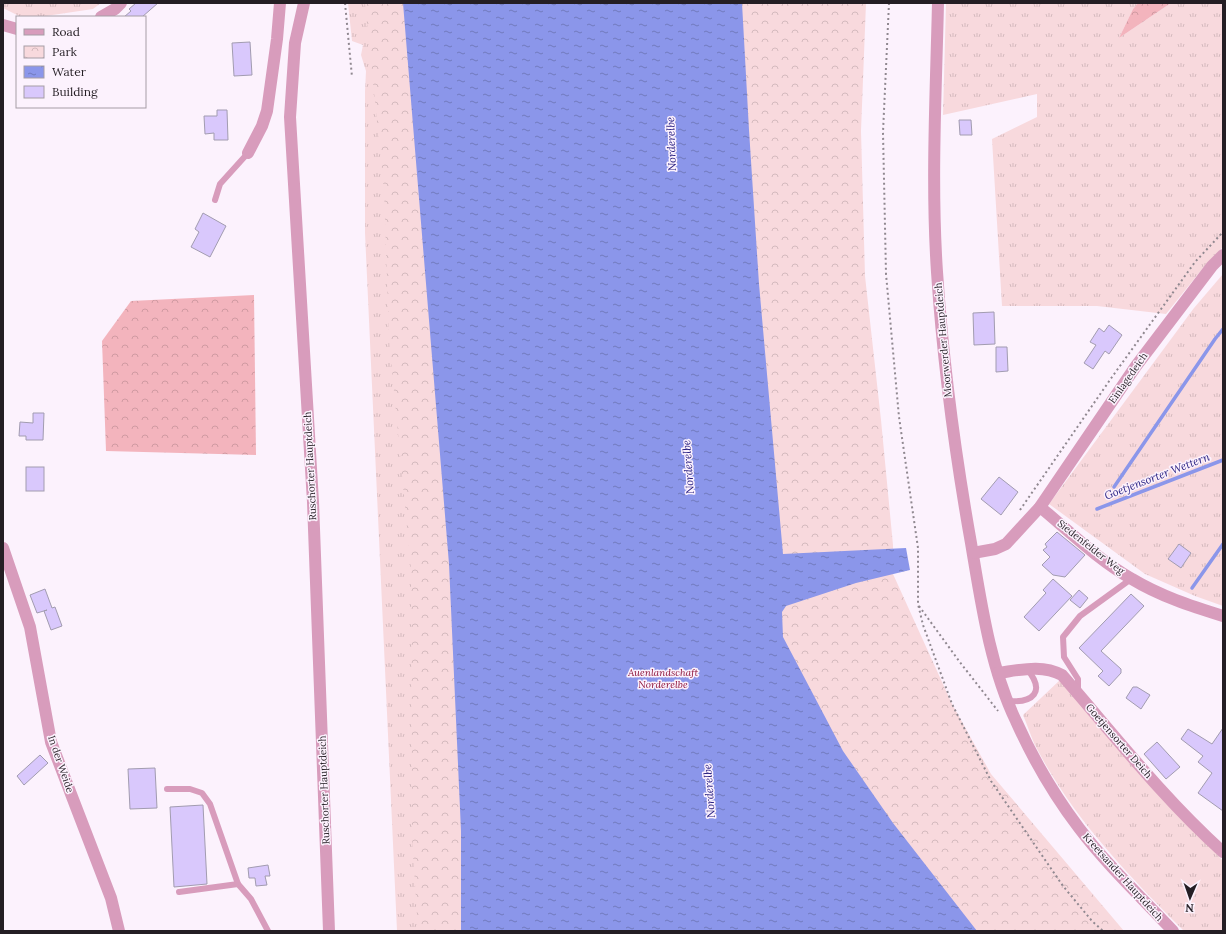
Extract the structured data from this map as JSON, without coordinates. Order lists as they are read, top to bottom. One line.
{"streets":{"street":["Moorwerder Hauptdeich","Einlagedeich","Ruschorter Hauptdeich","Siedenfelder Weg","Goetjensorter Deich","In der Weide","Kreetsander Hauptdeich"]},"crossings":[["Moorwerder Hauptdeich","Goetjensorter Deich"],["Moorwerder Hauptdeich","Kreetsander Hauptdeich"],["Einlagedeich","Siedenfelder Weg"],["Goetjensorter Deich","Kreetsander Hauptdeich"]],"water":["Norderelbe","Goetjensorter Wettern"],"parks":["Auenlandschaft Norderelbe"],"legend":["Road","Park","Water","Building"],"north":"bottom"}
